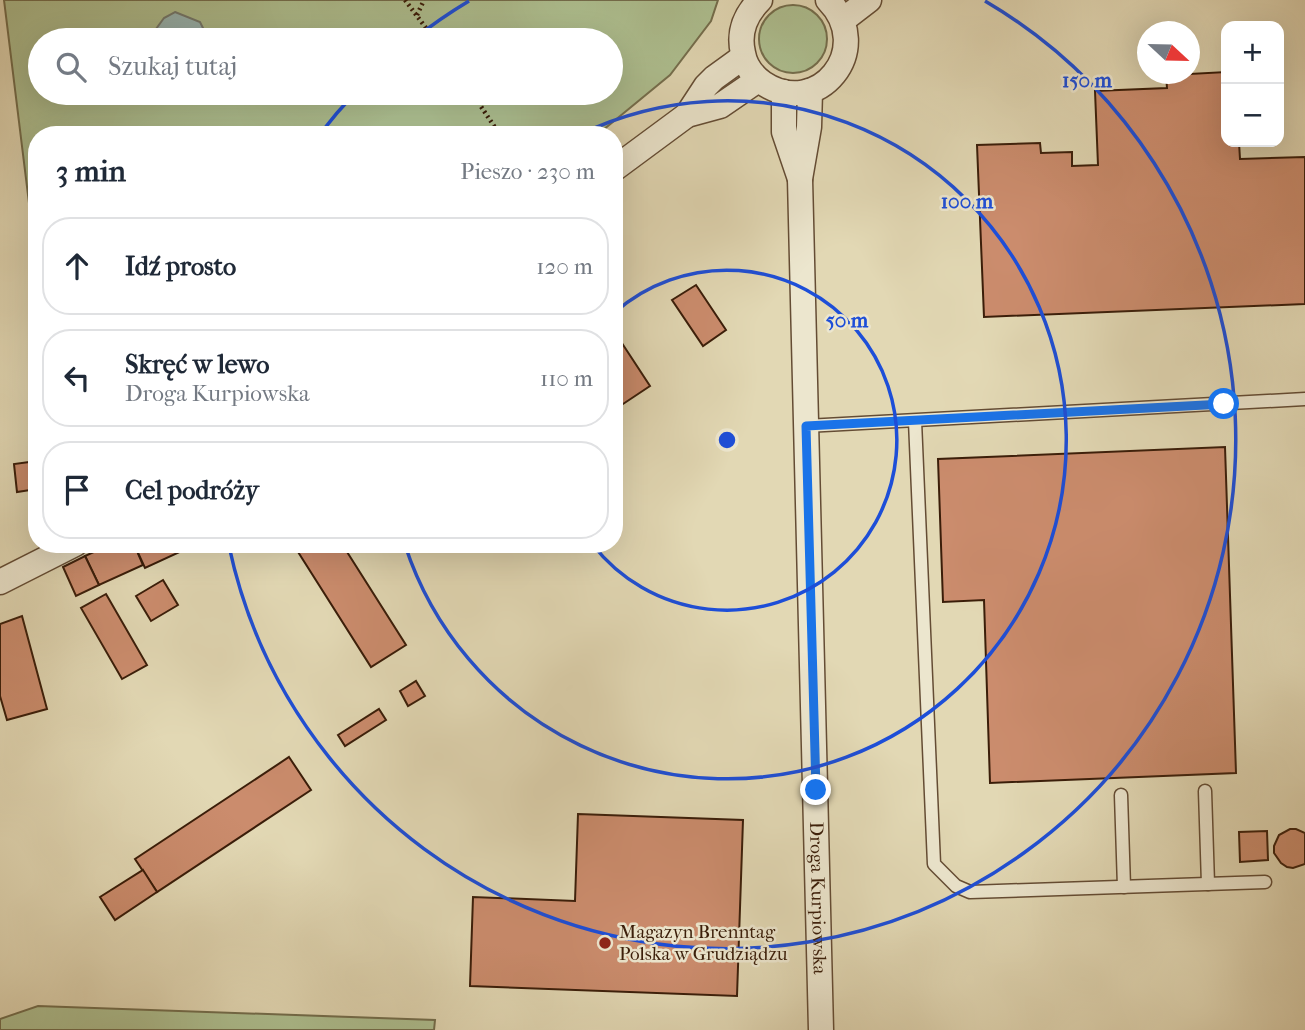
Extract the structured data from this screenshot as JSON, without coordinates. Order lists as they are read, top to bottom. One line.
{"streets":{"street":["Droga Kurpiowska"]},"places":["Magazyn Brenntag Polska w Grudziądzu"],"north":"right","page":{"map_buttons":["+","−"],"search":"Szukaj tutaj","heading":["3 min","Pieszo · 230 m"],"list":[["Idź prosto","120 m"],["Skręć w lewo","Droga Kurpiowska","110 m"],"Cel podróży"]},"rings":["150 m","100 m","50 m"]}
